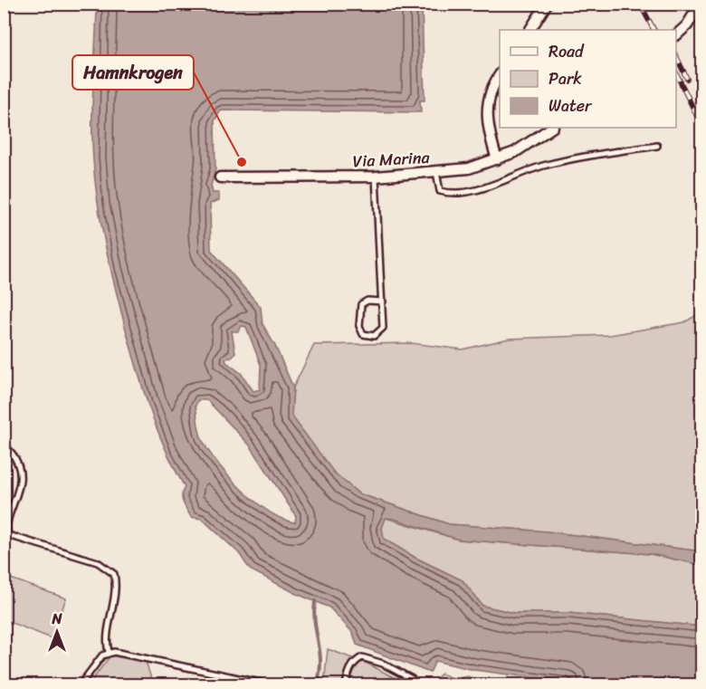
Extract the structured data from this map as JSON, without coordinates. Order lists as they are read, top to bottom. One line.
{"streets":{"street":["Via Marina"]},"places":["Hamnkrogen"],"legend":["Road","Park","Water"],"north":"top"}
